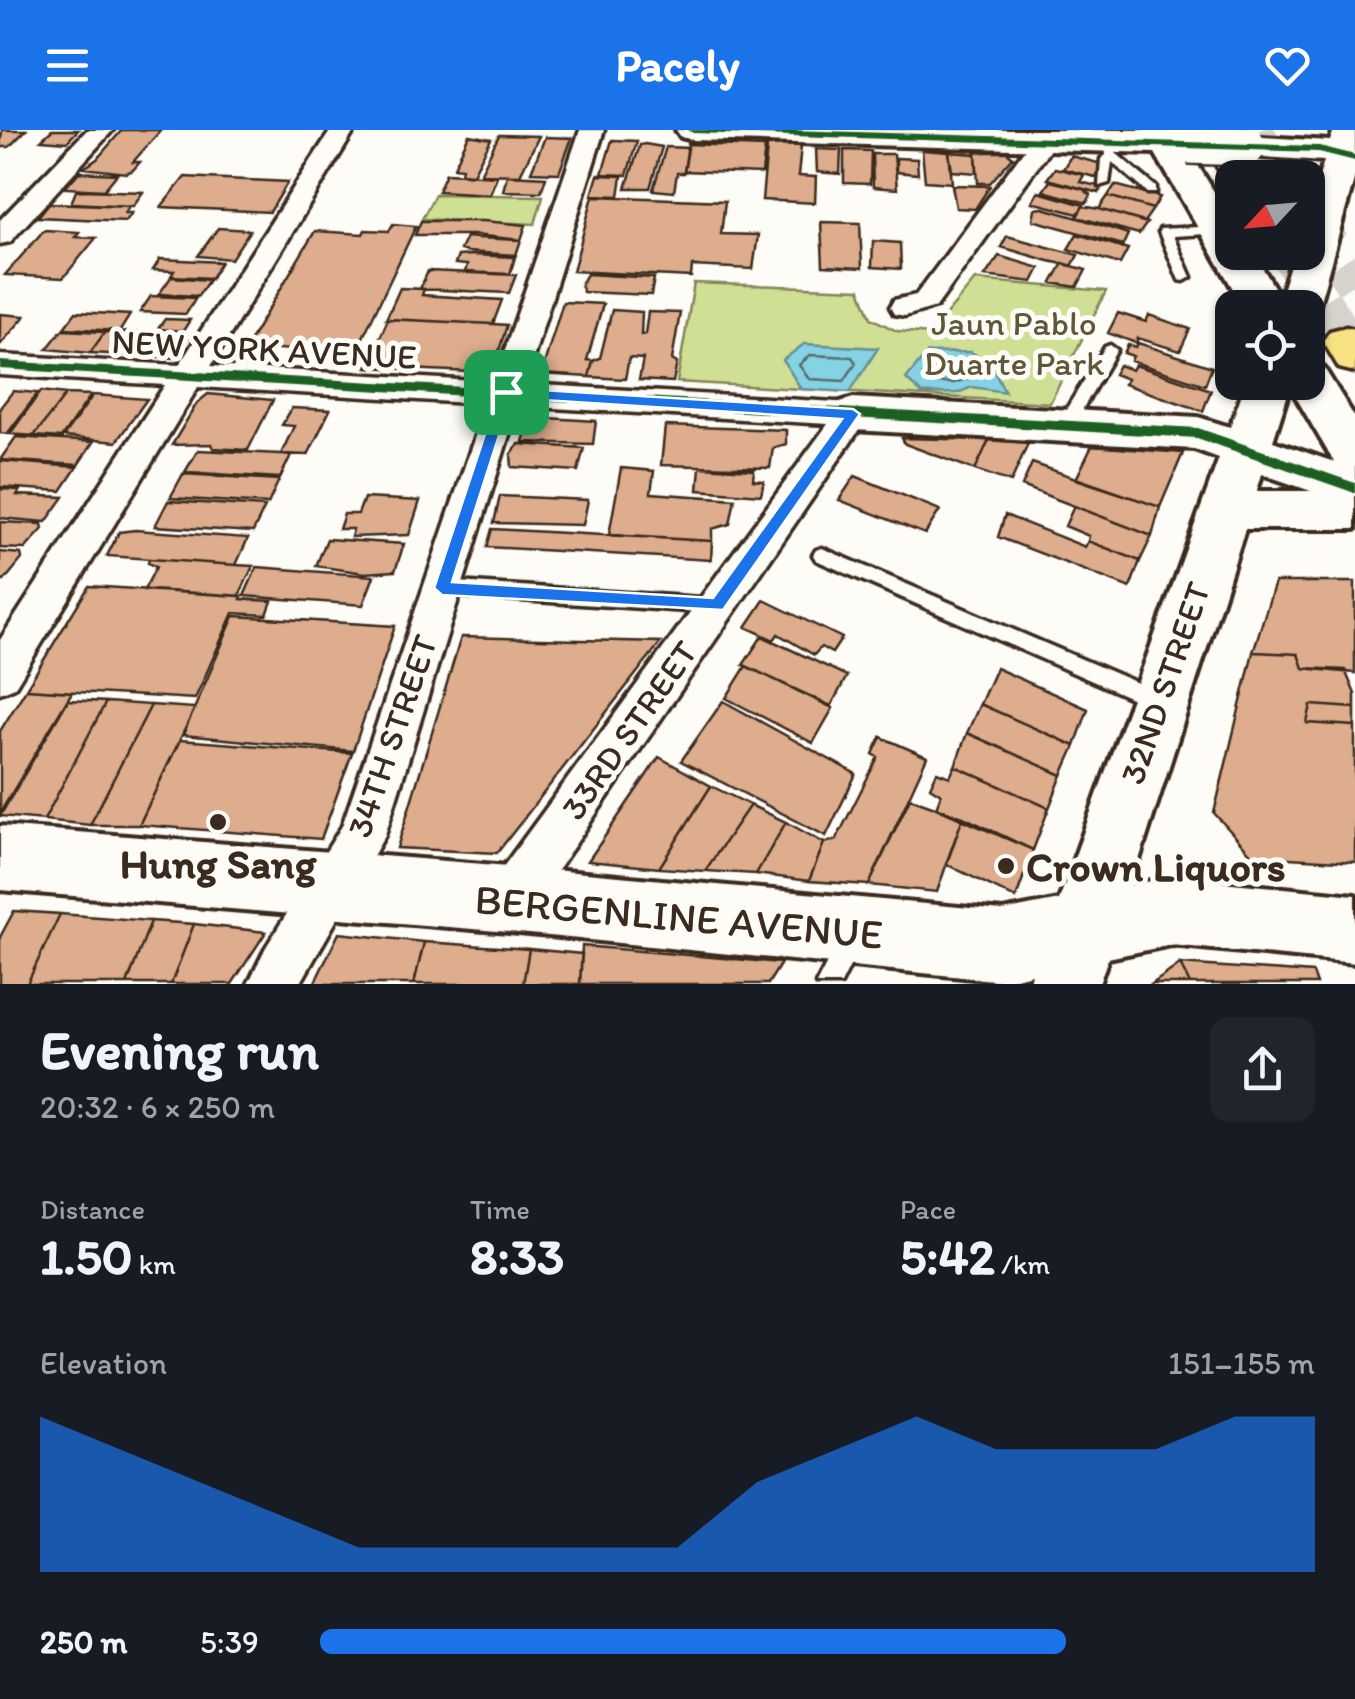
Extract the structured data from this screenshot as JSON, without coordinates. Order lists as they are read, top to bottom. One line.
{"streets":{"street":["NEW YORK AVENUE","32ND STREET","33RD STREET","34TH STREET","BERGENLINE AVENUE"]},"crossings":[["NEW YORK AVENUE","32ND STREET"],["NEW YORK AVENUE","33RD STREET"],["NEW YORK AVENUE","34TH STREET"],["32ND STREET","BERGENLINE AVENUE"],["33RD STREET","BERGENLINE AVENUE"],["34TH STREET","BERGENLINE AVENUE"]],"parks":["Jaun Pablo Duarte Park"],"places":["Hung Sang","Crown Liquors"],"north":"bottom left","page":{"header":"Pacely","heading":["Evening run","20:32 · 6 × 250 m"],"stats":[["Distance","1.50 km"],["Time","8:33"],["Pace","5:42 /km"]],"chart":["Elevation","151–155 m"],"list":[{"name":"250 m","note":"5:39"}]}}
